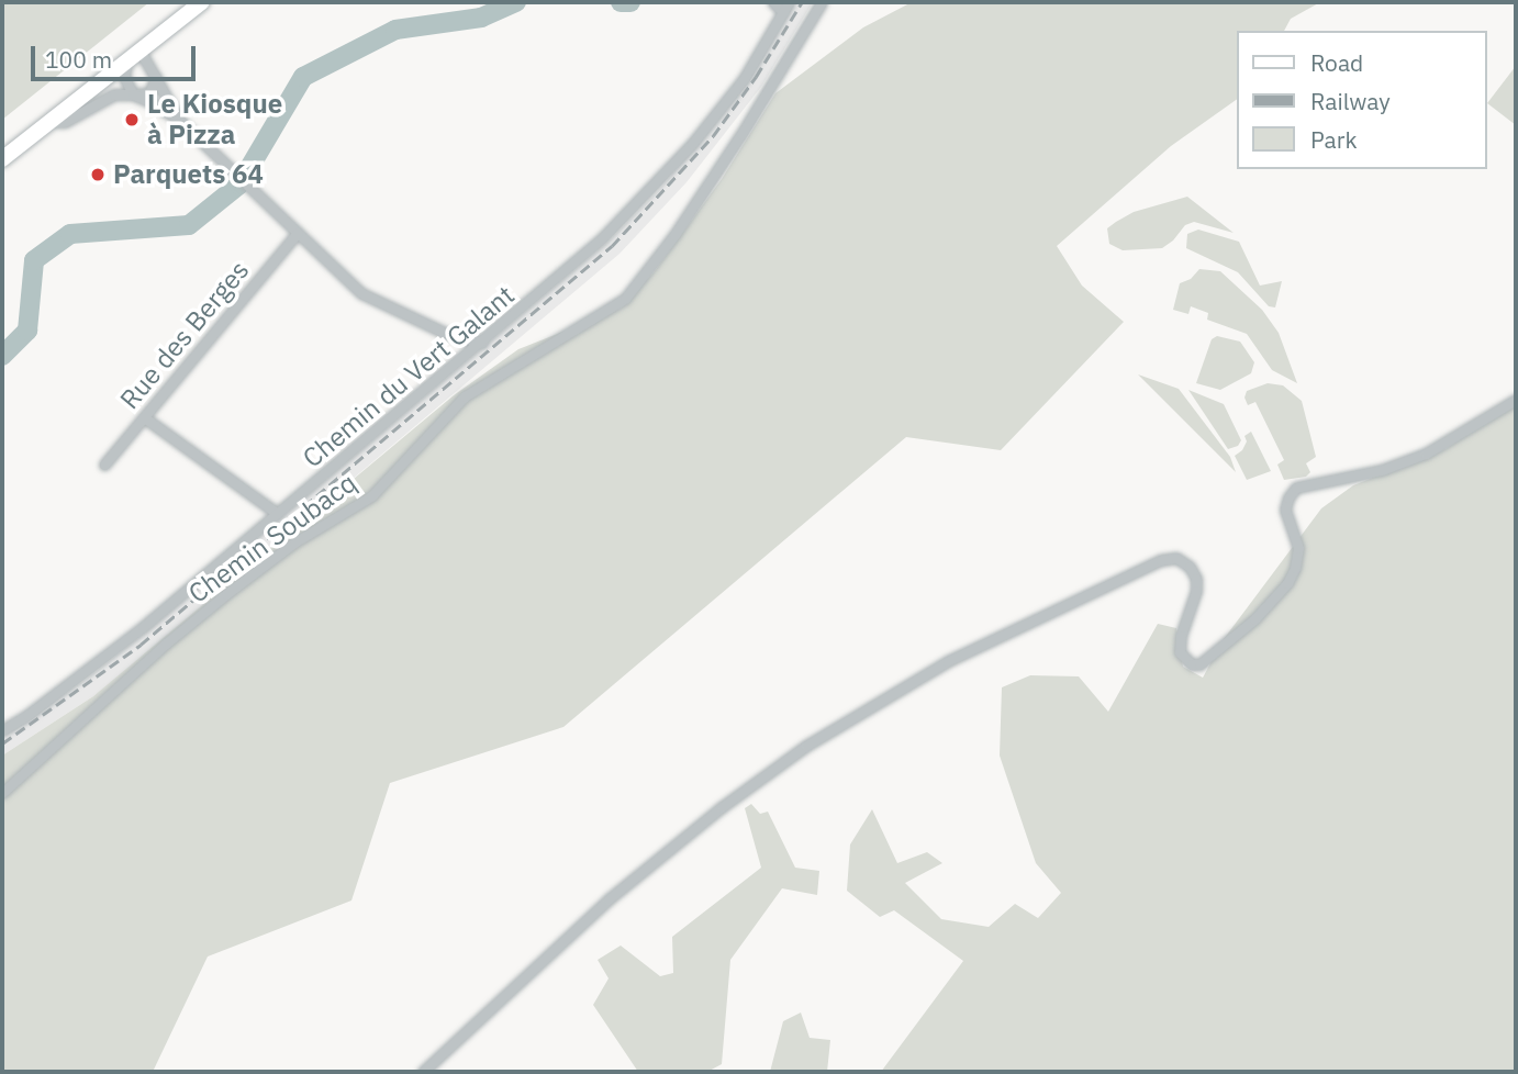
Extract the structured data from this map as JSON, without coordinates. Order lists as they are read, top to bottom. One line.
{"streets":{"street":["Rue des Berges","Chemin du Vert Galant","Chemin Soubacq"]},"places":["Le Kiosque à Pizza","Parquets 64"],"legend":["Road","Railway","Park"],"scale_bar":"100 m"}
